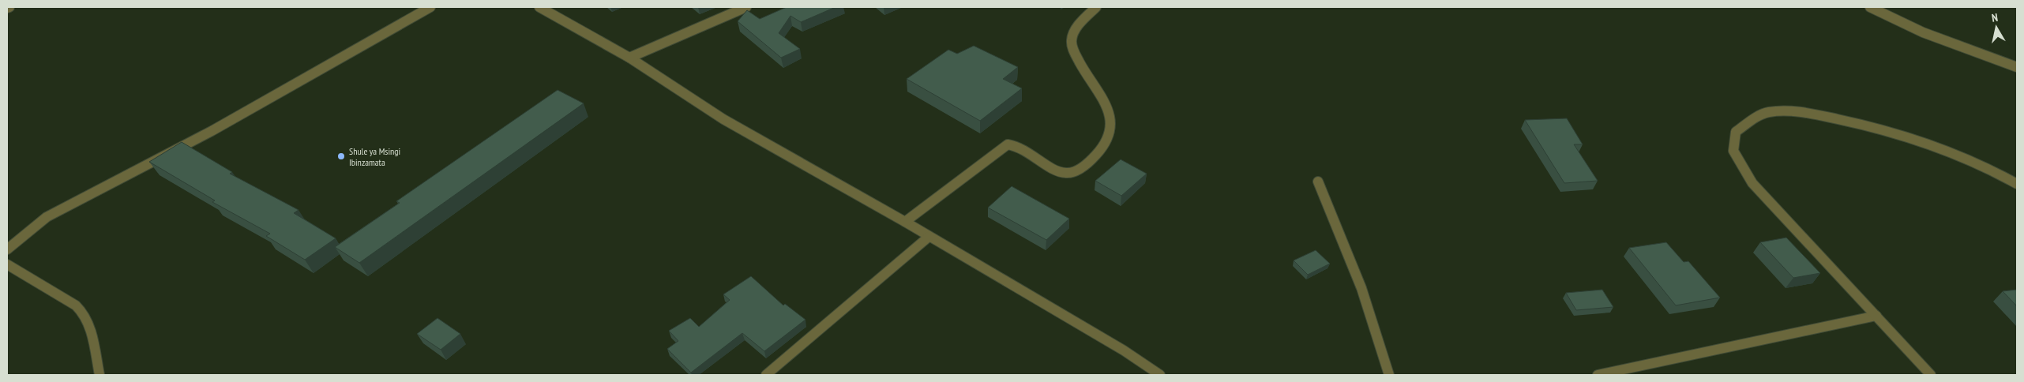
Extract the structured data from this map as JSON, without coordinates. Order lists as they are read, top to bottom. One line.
{"places":["Shule ya Msingi Ibinzamata"],"north":"top"}
